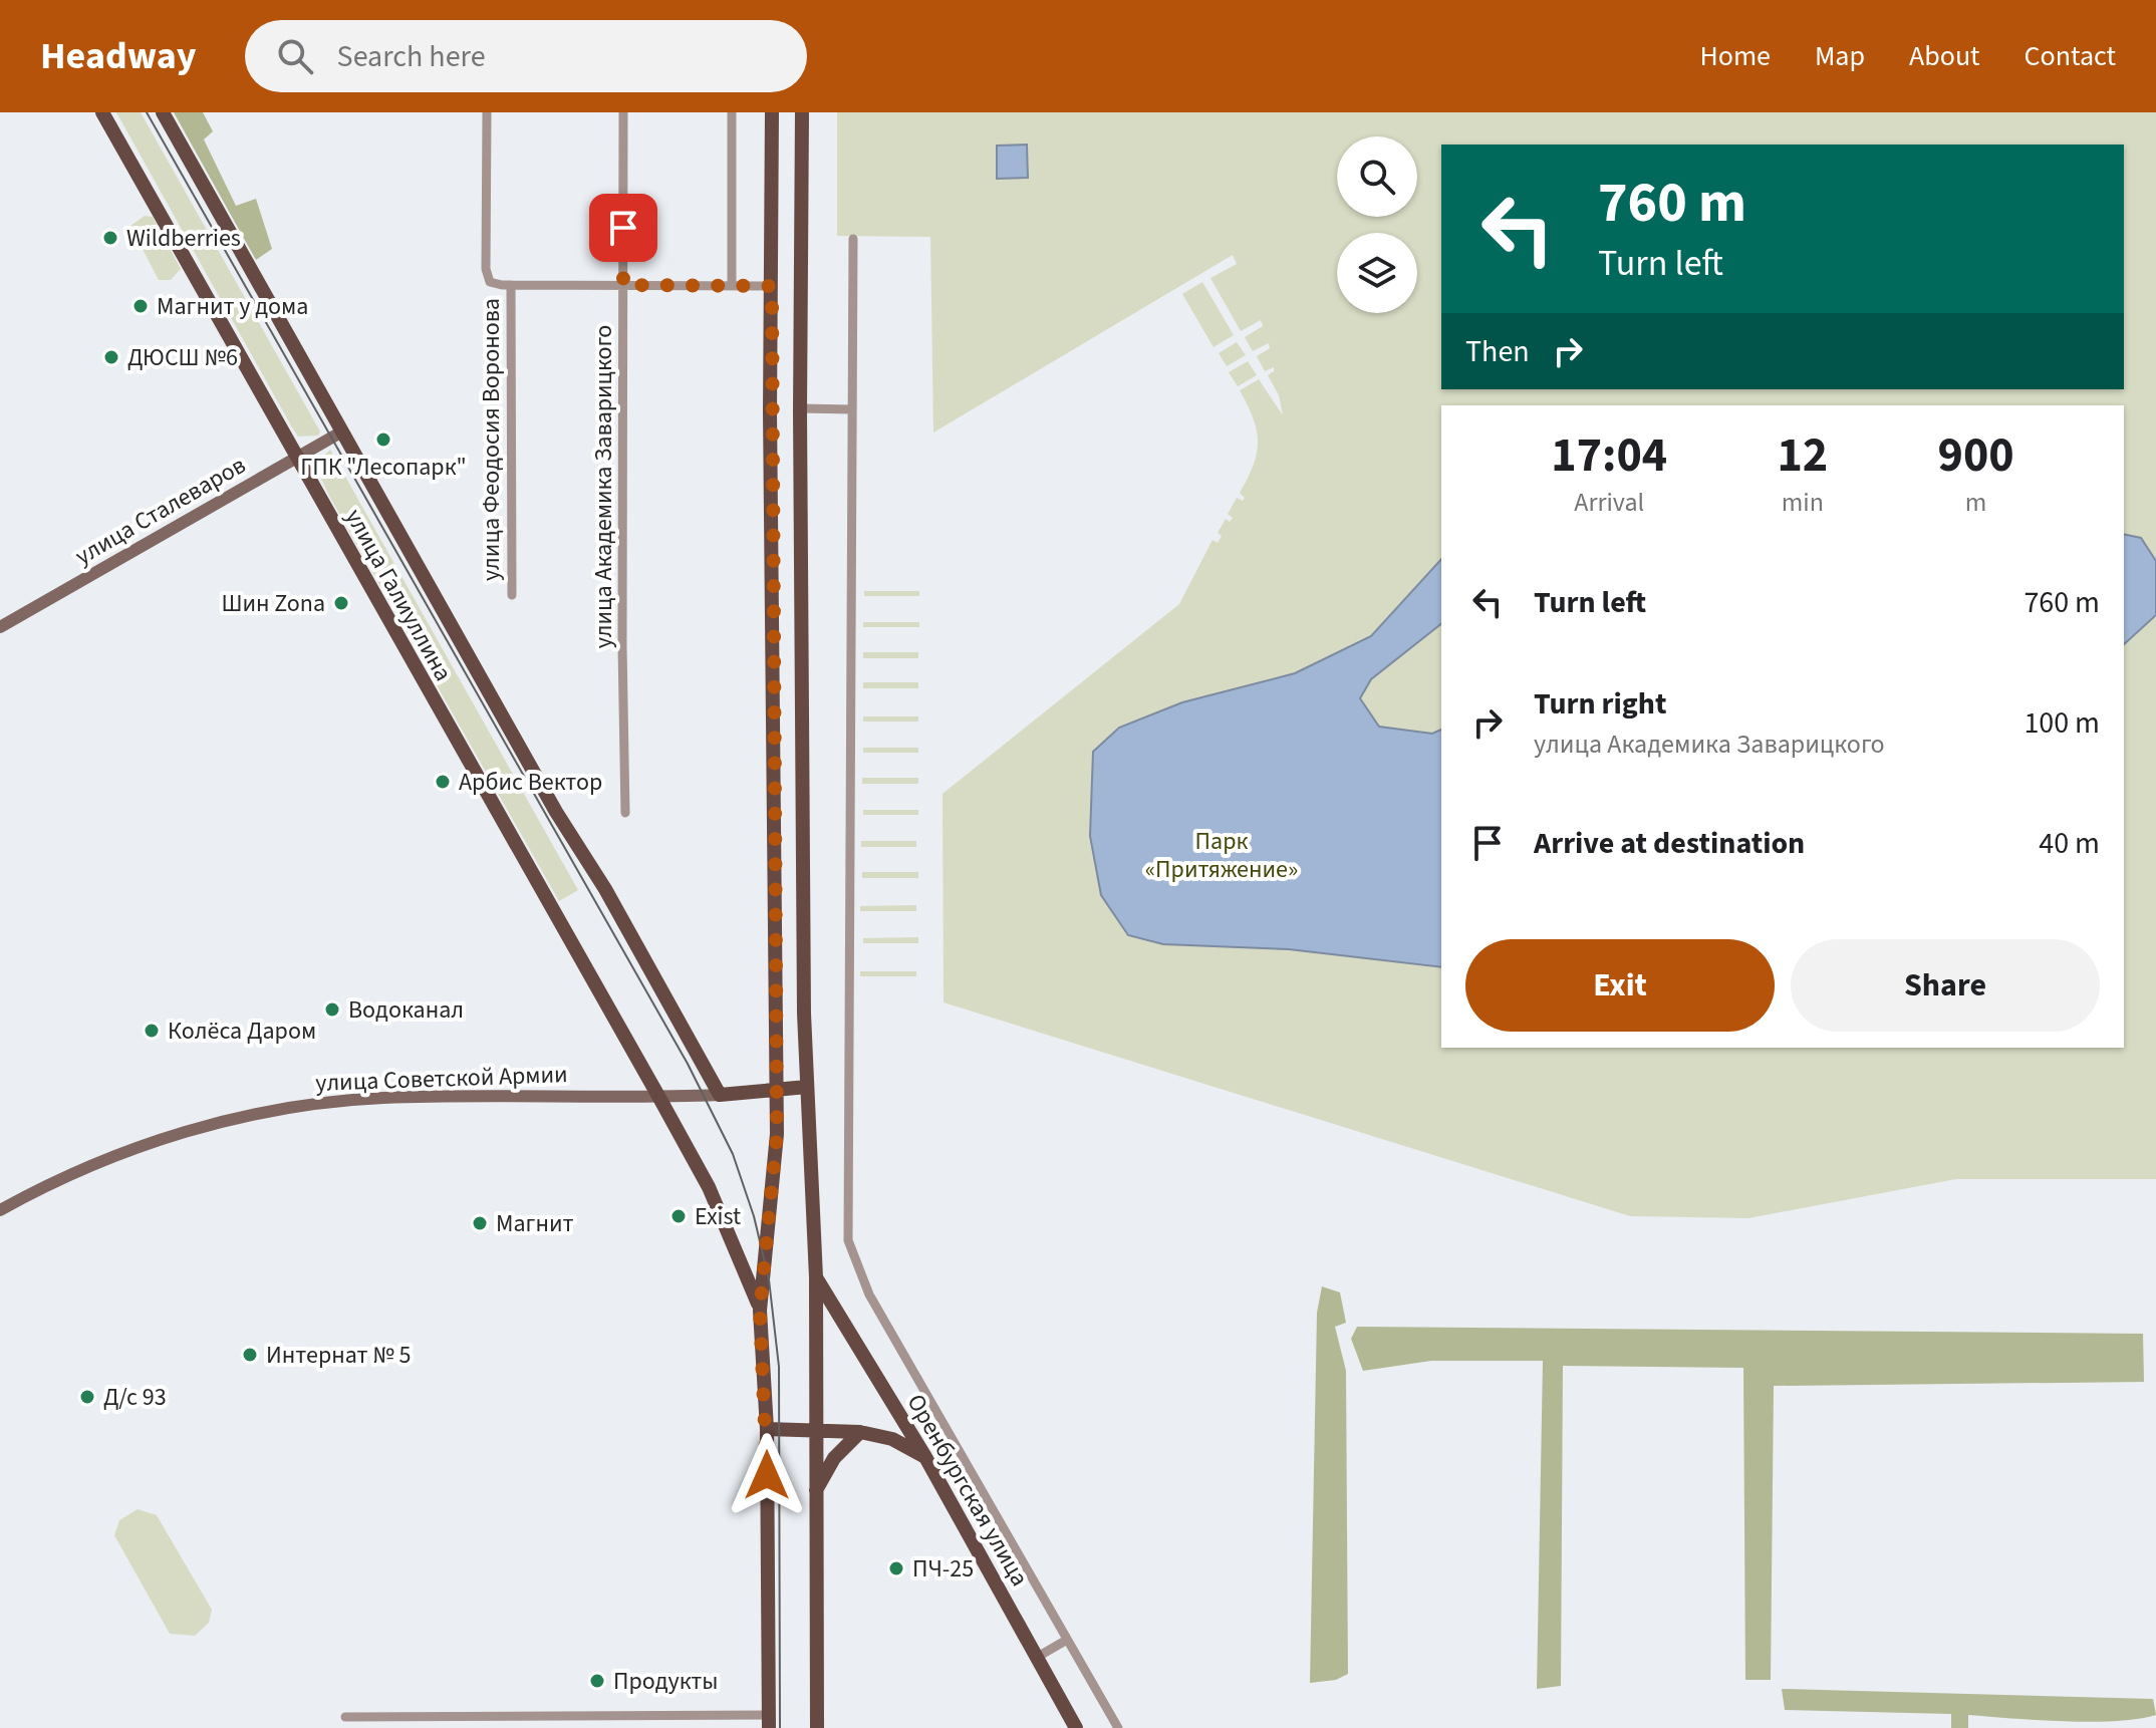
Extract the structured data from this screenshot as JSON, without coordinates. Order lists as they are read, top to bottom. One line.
{"streets":{"main road":["улица Сталеваров","улица Галиуллина","улица Советской Армии","Оренбургская улица"],"street":["улица Феодосия Воронова","улица Академика Заварицкого"]},"crossings":[["улица Сталеваров","улица Галиуллина"],["улица Галиуллина","улица Советской Армии"]],"parks":["Парк «Притяжение»"],"places":["Wildberries","Магнит у дома","ДЮСШ №6","ГПК \"Лесопарк\"","Шин Zona","Арбис Вектор","Водоканал","Колёса Даром","Exist","Магнит","Интернат № 5","Д/с 93","ПЧ-25","Продукты"],"page":{"header":"Headway","search":"Search here","nav":["Home","Map","About","Contact"],"turn":["760 m","Turn left"],"then":"Then","eta":["17:04","Arrival","12","min","900","m"],"list":[{"name":"Turn left","value":"760 m"},{"name":"Turn right","note":"улица Академика Заварицкого","value":"100 m"},{"name":"Arrive at destination","value":"40 m"}],"buttons":["Exit","Share"]}}
